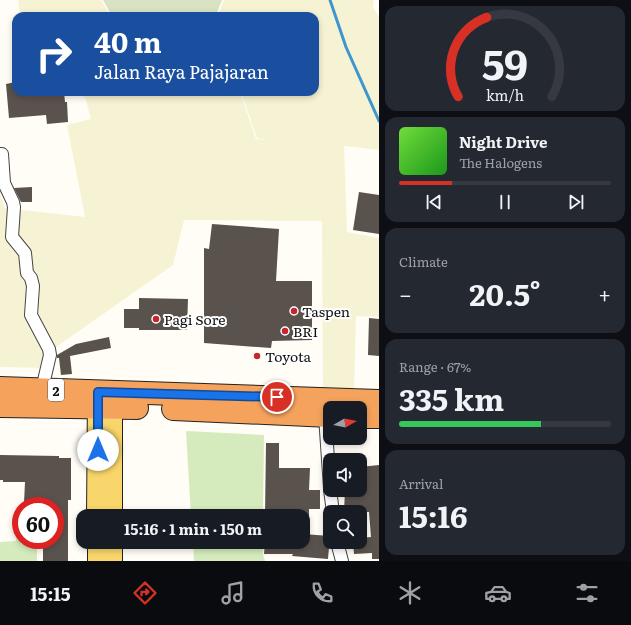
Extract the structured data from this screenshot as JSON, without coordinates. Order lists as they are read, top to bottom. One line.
{"streets":{"highway":["2"]},"places":["Taspen","Pagi Sore","BRI","Toyota"],"north":"right","page":{"turn":["40 m","Jalan Raya Pajajaran"],"song":["Night Drive","The Halogens"],"tile":["Climate",["Range · 67%","335 km"],["Arrival","15:16"]],"heat":["−","20.5°","+"],"limit":"60","trip":"15:16 · 1 min · 150 m","tabs":"15:15","gauge":["59","km/h"]}}
